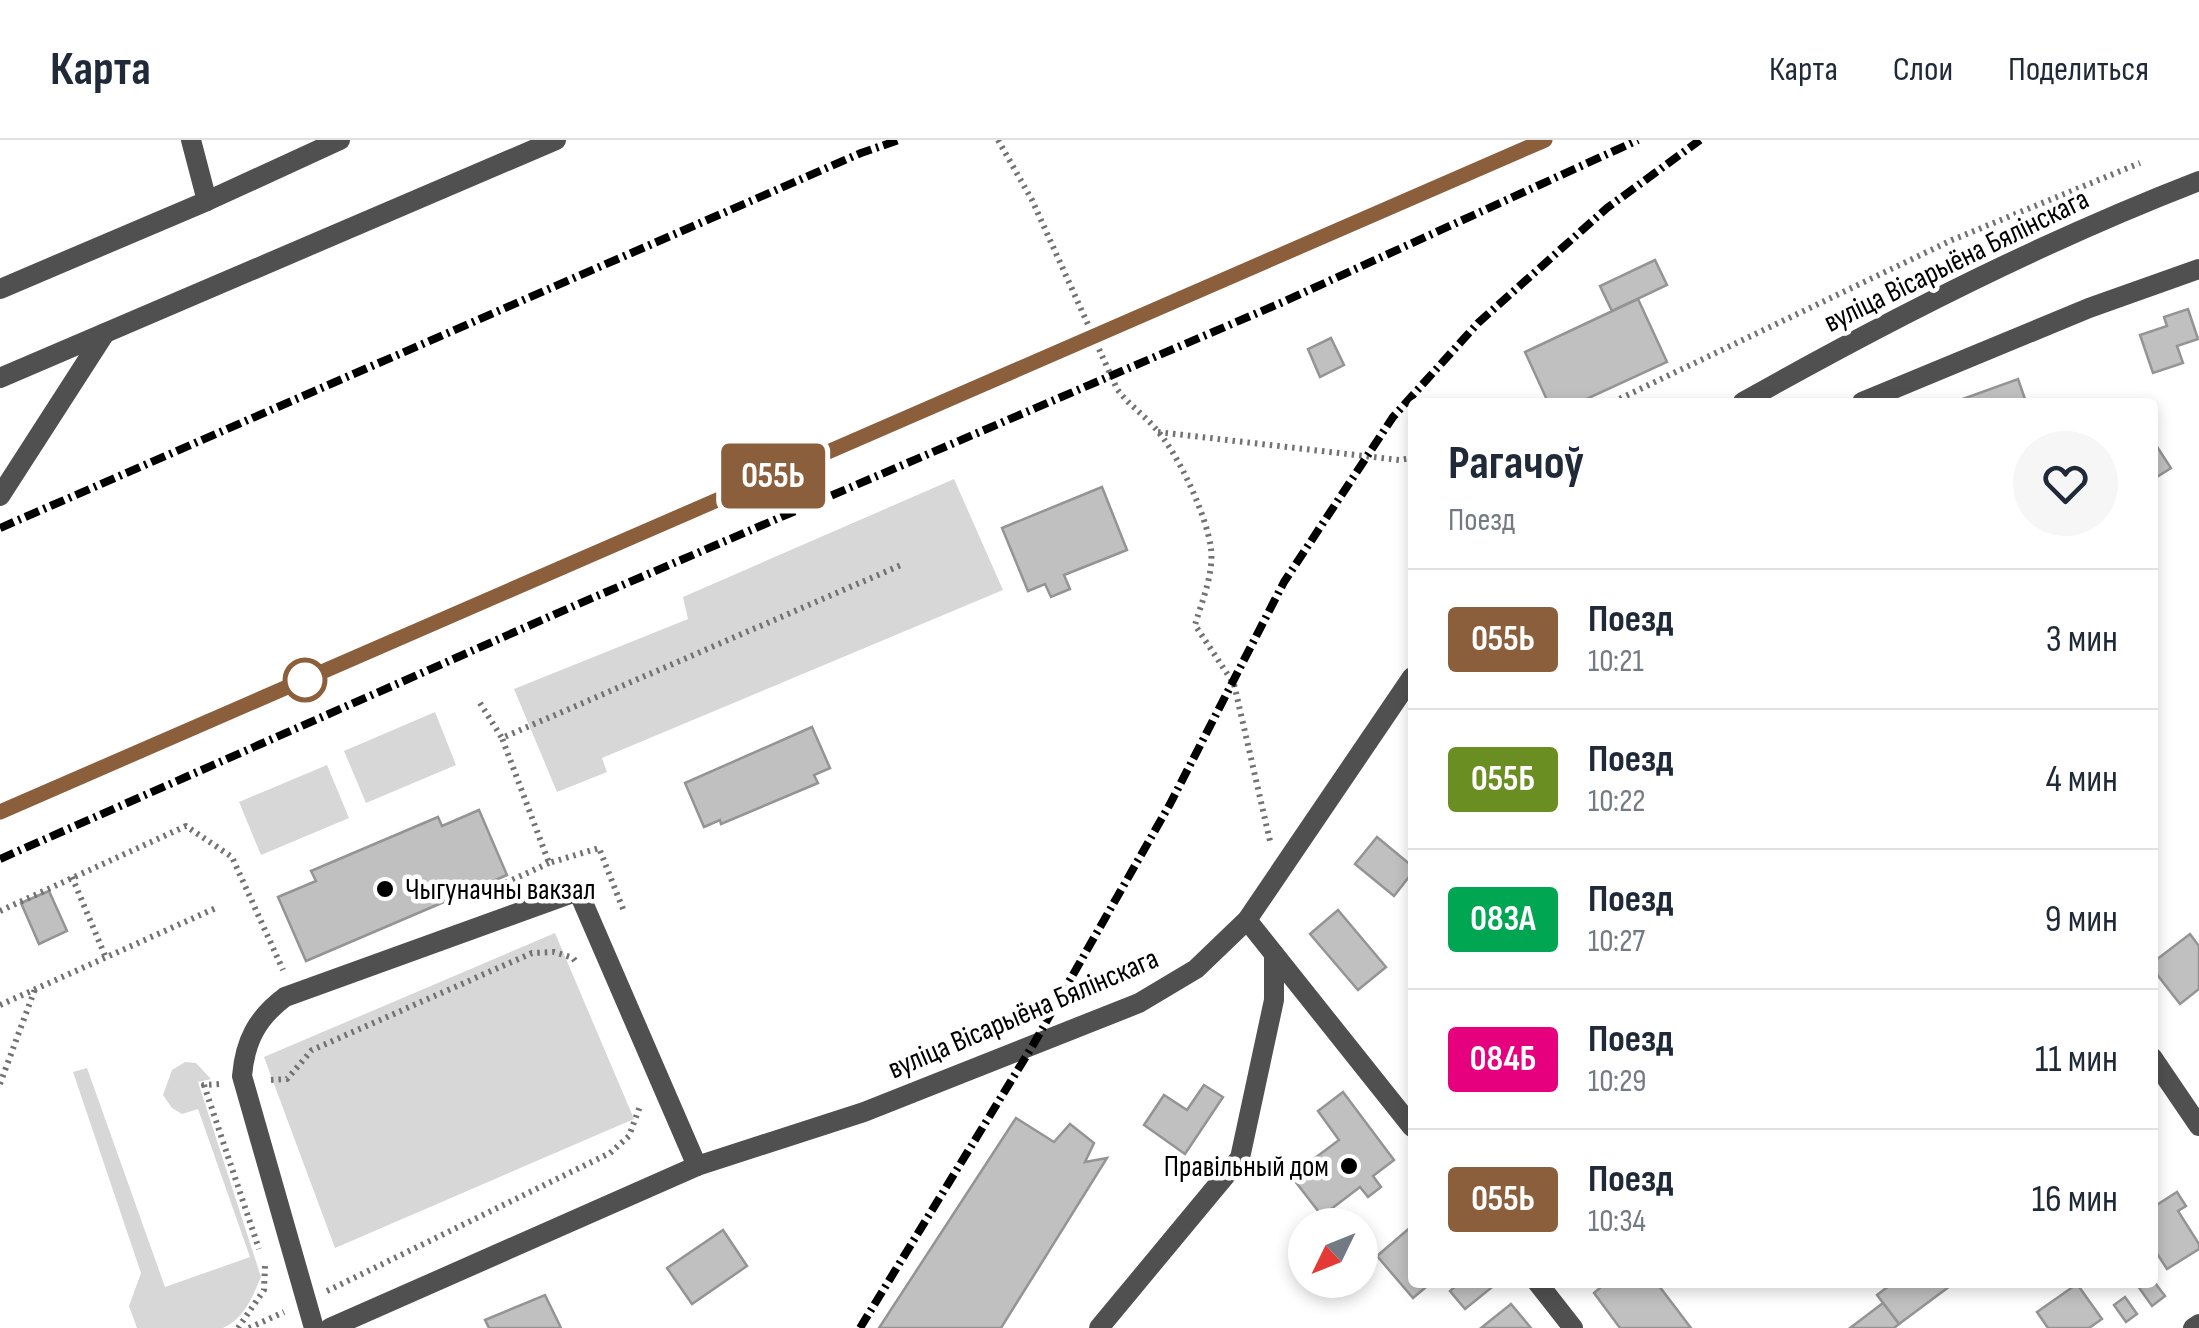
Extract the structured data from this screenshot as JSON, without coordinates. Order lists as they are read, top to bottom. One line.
{"streets":{"street":["вуліца Вісарыёна Бялінскага"]},"places":["Чыгуначны вакзал","Правільный дом"],"north":"bottom left","page":{"header":"Карта","nav":["Карта","Слои","Поделиться"],"on_map":"055Ь","heading":["Рагачоў","Поезд"],"list":[{"mark":"055Ь","name":"Поезд","note":"10:21","value":"3 мин"},{"mark":"055Б","name":"Поезд","note":"10:22","value":"4 мин"},{"mark":"083А","name":"Поезд","note":"10:27","value":"9 мин"},{"mark":"084Б","name":"Поезд","note":"10:29","value":"11 мин"},{"mark":"055Ь","name":"Поезд","note":"10:34","value":"16 мин"}]}}
